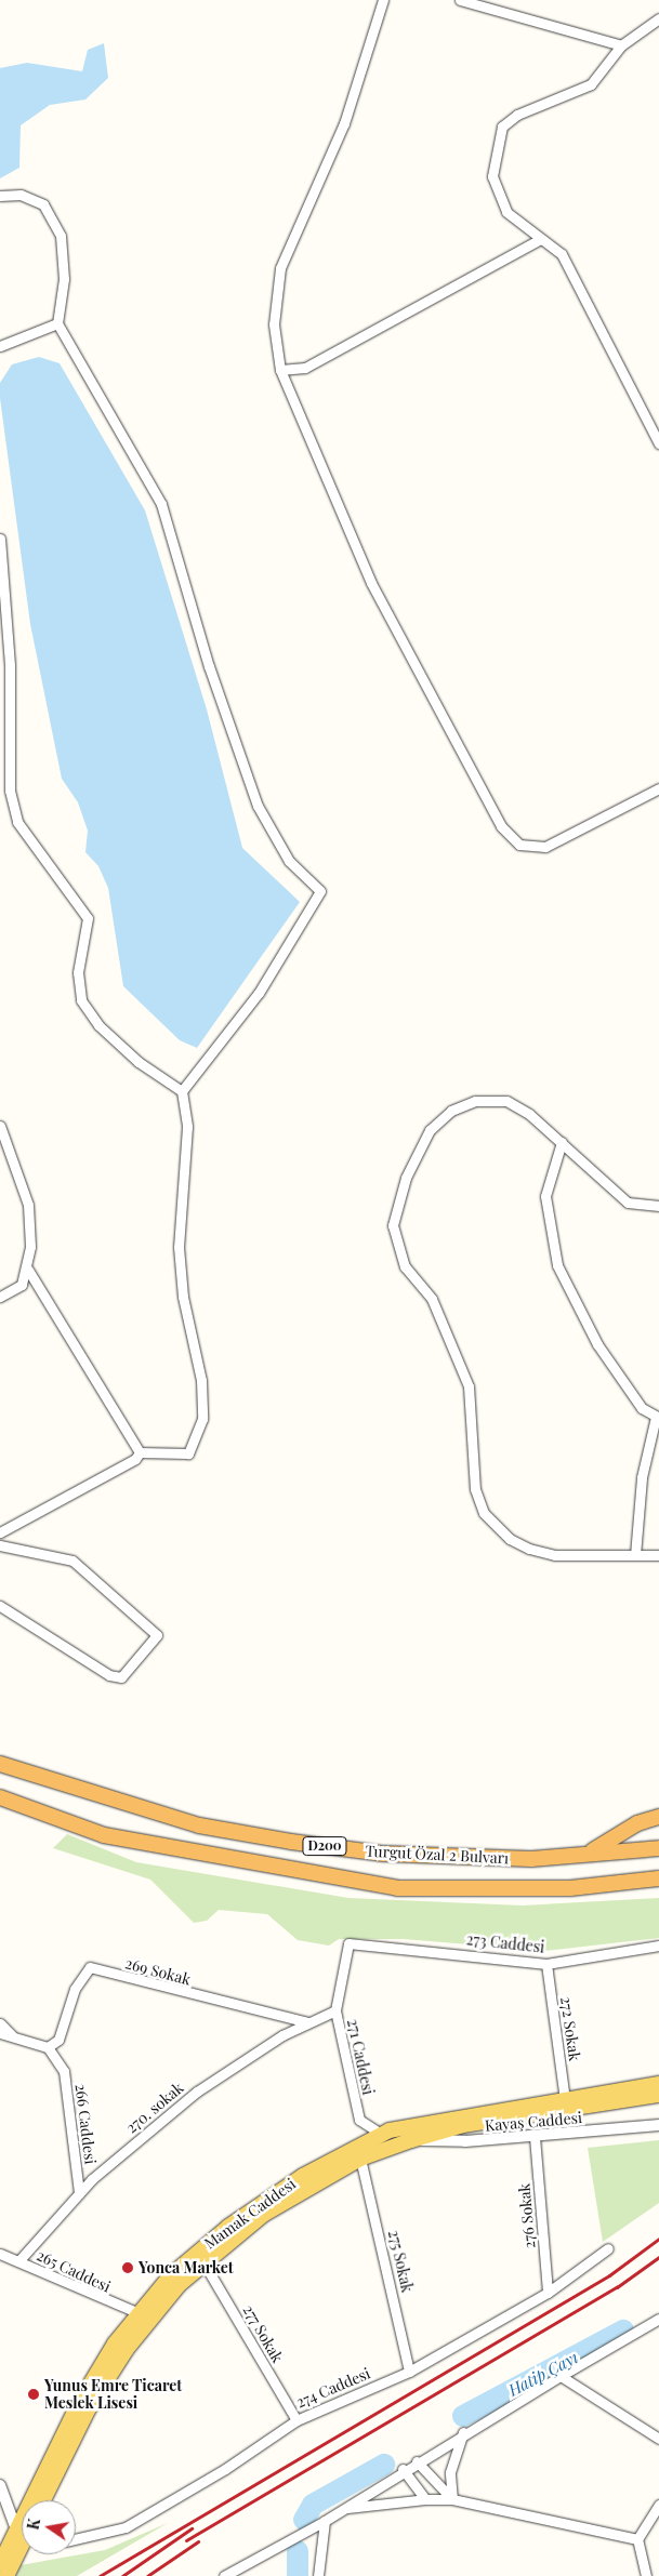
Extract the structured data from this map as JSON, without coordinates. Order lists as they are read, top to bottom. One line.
{"streets":{"highway":["D200","Turgut Özal 2 Bulvarı"],"main road":["Mamak Caddesi"],"street":["273 Caddesi","269 Sokak","272 Sokak","271 Caddesi","270. sokak","Kayaş Caddesi","266 Caddesi","276 Sokak","275 Sokak","265 Caddesi","277 Sokak","274 Caddesi"]},"crossings":[["273 Caddesi","272 Sokak"],["273 Caddesi","271 Caddesi"],["269 Sokak","270. sokak"],["269 Sokak","266 Caddesi"],["272 Sokak","Mamak Caddesi"],["271 Caddesi","270. sokak"],["271 Caddesi","Mamak Caddesi"],["270. sokak","266 Caddesi"],["270. sokak","265 Caddesi"],["Kayaş Caddesi","Mamak Caddesi"],["Kayaş Caddesi","276 Sokak"],["Mamak Caddesi","275 Sokak"],["Mamak Caddesi","265 Caddesi"],["Mamak Caddesi","277 Sokak"],["276 Sokak","274 Caddesi"],["275 Sokak","274 Caddesi"],["277 Sokak","274 Caddesi"]],"water":["Hatip Çayı"],"places":["Yonca Market","Yunus Emre Ticaret Meslek Lisesi"],"north":"left"}
